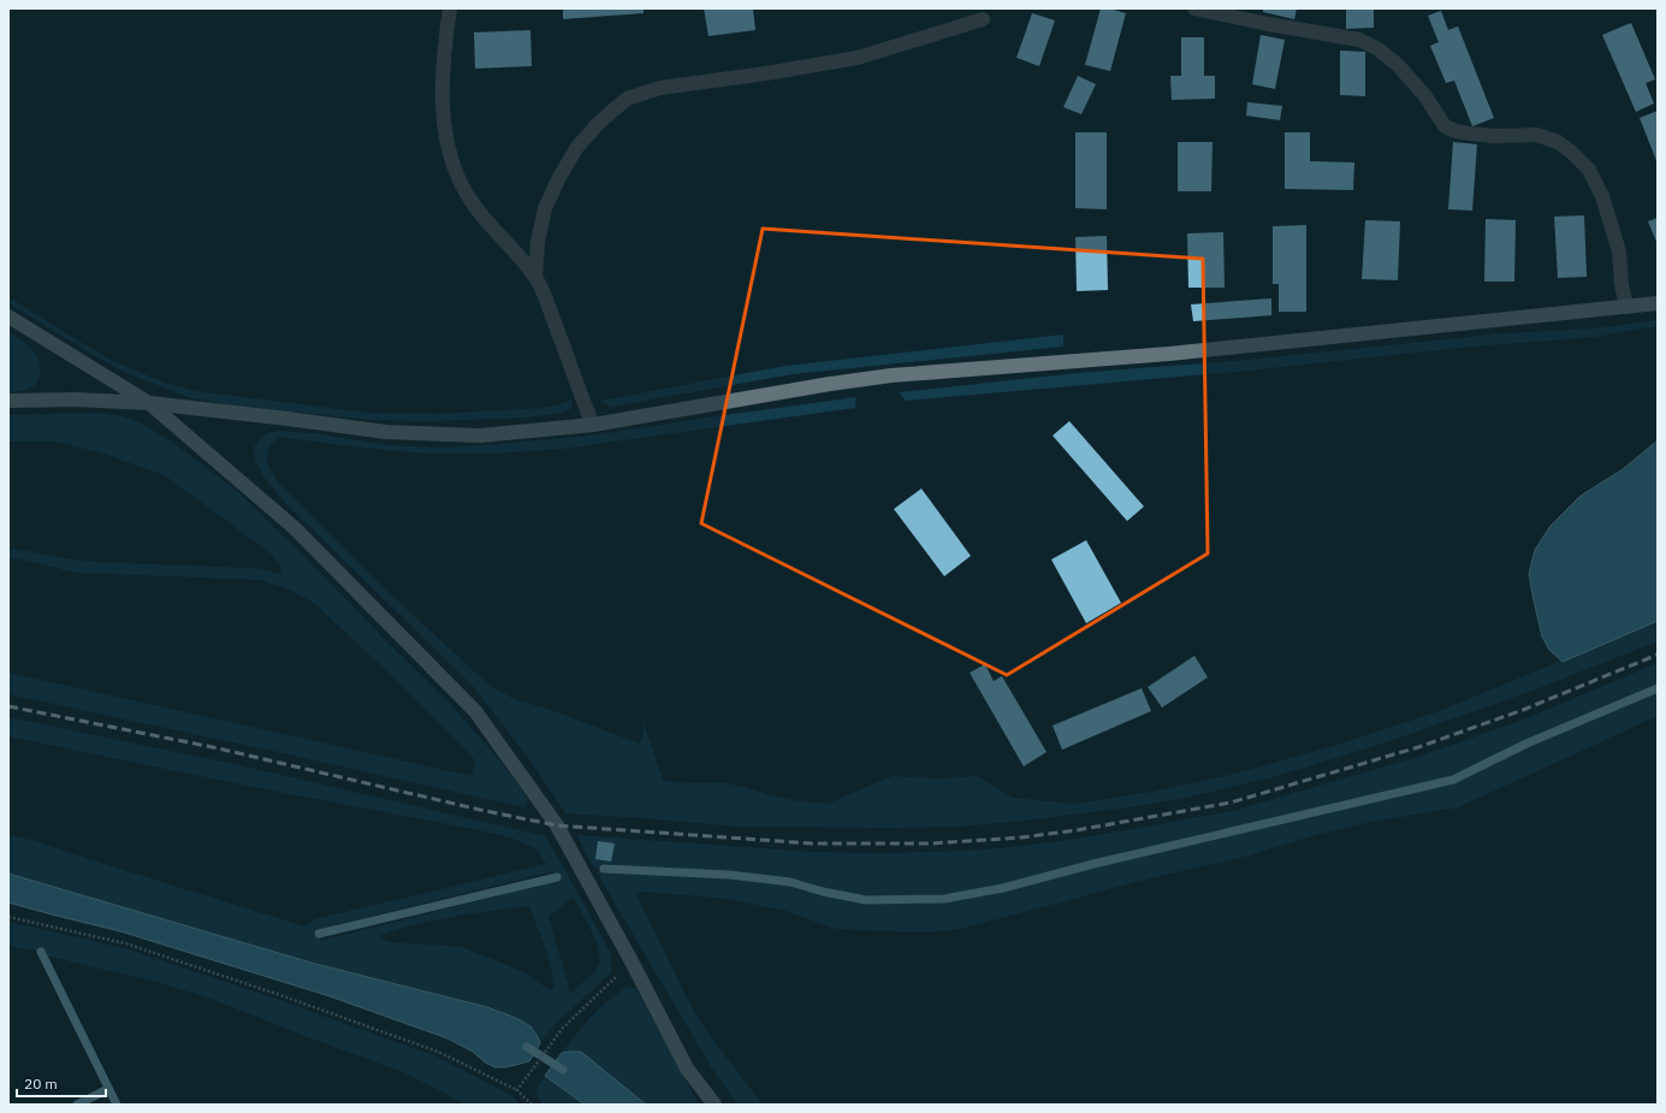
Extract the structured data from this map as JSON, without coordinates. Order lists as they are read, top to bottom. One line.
{"scale_bar":"20 m"}
